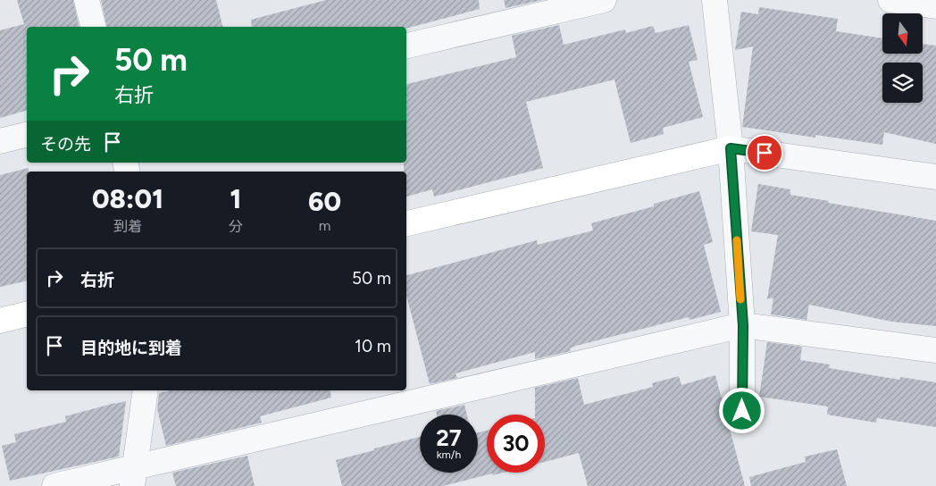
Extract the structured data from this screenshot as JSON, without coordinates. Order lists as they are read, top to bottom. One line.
{"north":"bottom","page":{"turn":["50 m","右折"],"then":"その先","eta":["08:01","到着","1","分","60","m"],"list":[{"name":"右折","value":"50 m"},{"name":"目的地に到着","value":"10 m"}],"speed":"27 km/h","limit":"30"}}
